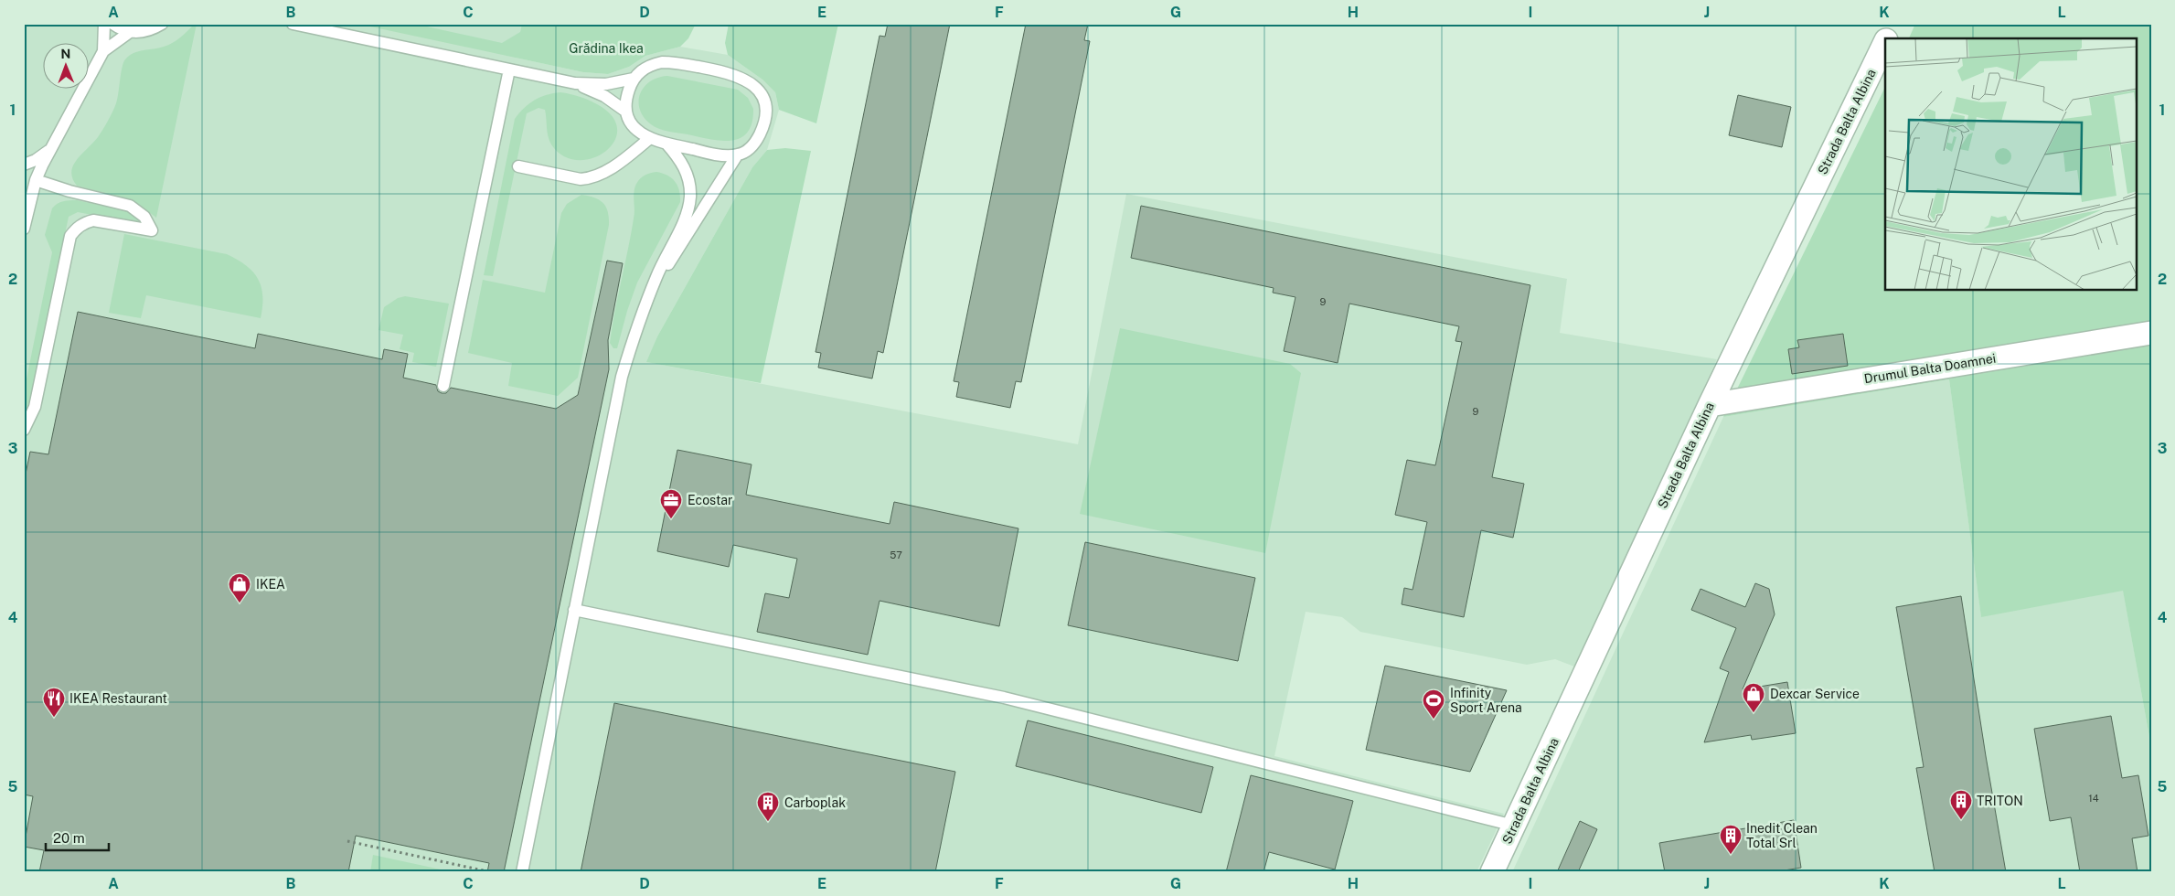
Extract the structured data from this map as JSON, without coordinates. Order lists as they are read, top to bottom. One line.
{"streets":{"street":["Strada Balta Albina","Drumul Balta Doamnei"]},"crossings":[["Strada Balta Albina","Drumul Balta Doamnei"]],"parks":["Grădina Ikea"],"places":{"office":["Ecostar"],"shop":["IKEA","Dexcar Service"],"restaurant":["IKEA Restaurant"],"sports":["Infinity Sport Arena"],"building":["TRITON","Carboplak","Inedit Clean Total Srl"]},"house_numbers":["9","9","57","14"],"scale_bar":"20 m","north":"top","grid":{"columns":["A","B","C","D","E","F","G","H","I","J","K","L"],"rows":["1","2","3","4","5"]}}
